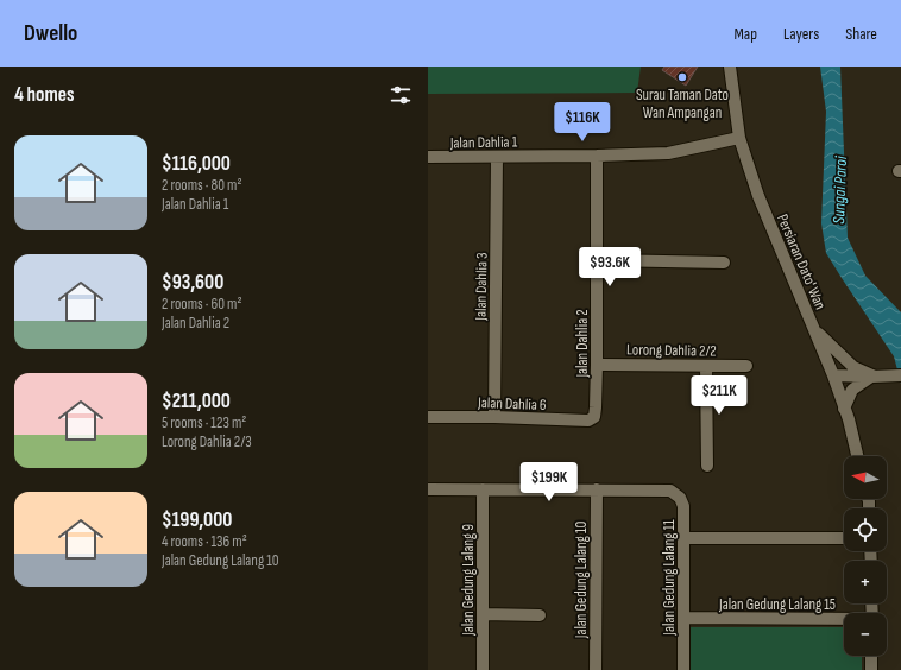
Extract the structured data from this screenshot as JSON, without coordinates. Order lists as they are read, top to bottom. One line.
{"streets":{"street":["Jalan Dahlia 1","Persiaran Dato' Wan","Jalan Dahlia 3","Jalan Dahlia 2","Lorong Dahlia 2/2","Jalan Dahlia 6","Jalan Gedung Lalang 11","Jalan Gedung Lalang 9","Jalan Gedung Lalang 10","Jalan Gedung Lalang 15"]},"crossings":[["Jalan Dahlia 1","Persiaran Dato' Wan"],["Jalan Dahlia 1","Jalan Dahlia 3"],["Jalan Dahlia 1","Jalan Dahlia 2"],["Jalan Dahlia 3","Jalan Dahlia 6"],["Jalan Dahlia 2","Lorong Dahlia 2/2"],["Jalan Dahlia 2","Jalan Dahlia 6"],["Jalan Gedung Lalang 11","Jalan Gedung Lalang 10"],["Jalan Gedung Lalang 11","Jalan Gedung Lalang 15"]],"water":["Sungai Paroi"],"places":["Surau Taman Dato Wan Ampangan"],"north":"left","page":{"header":"Dwello","nav":["Map","Layers","Share"],"heading":"4 homes","price":["$116K","$93.6K","$211K","$199K"],"list":[{"name":"$116,000","note":"2 rooms · 80 m² · Jalan Dahlia 1"},{"name":"$93,600","note":"2 rooms · 60 m² · Jalan Dahlia 2"},{"name":"$211,000","note":"5 rooms · 123 m² · Lorong Dahlia 2/3"},{"name":"$199,000","note":"4 rooms · 136 m² · Jalan Gedung Lalang 10"}],"map_buttons":["+","−"]}}
